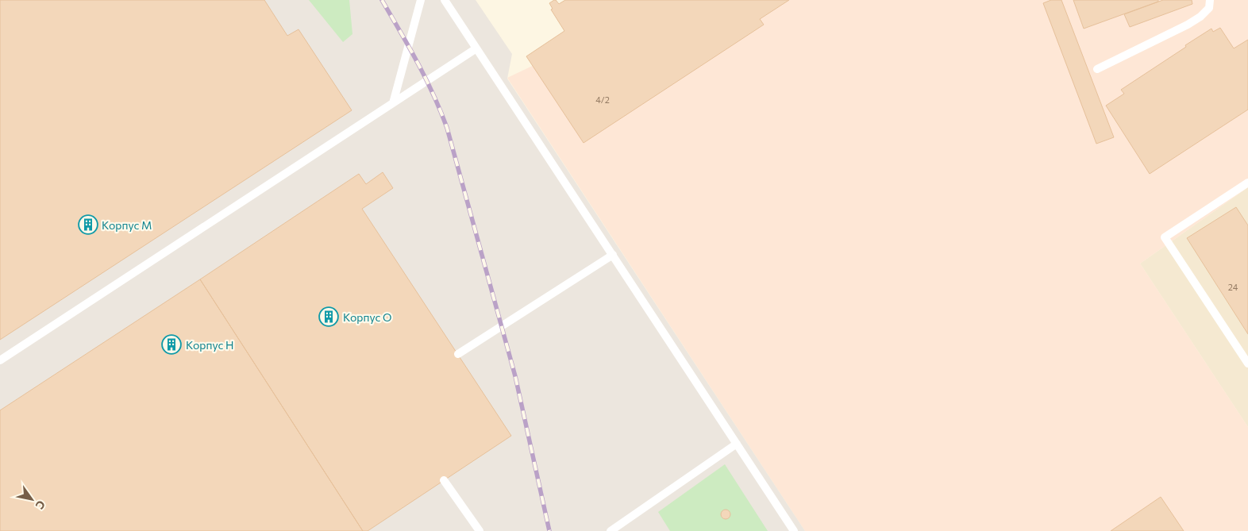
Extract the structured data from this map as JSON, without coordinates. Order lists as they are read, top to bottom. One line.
{"places":{"building":["Корпус М","Корпус О","Корпус Н"]},"house_numbers":["4/2","24"],"north":"bottom right"}
